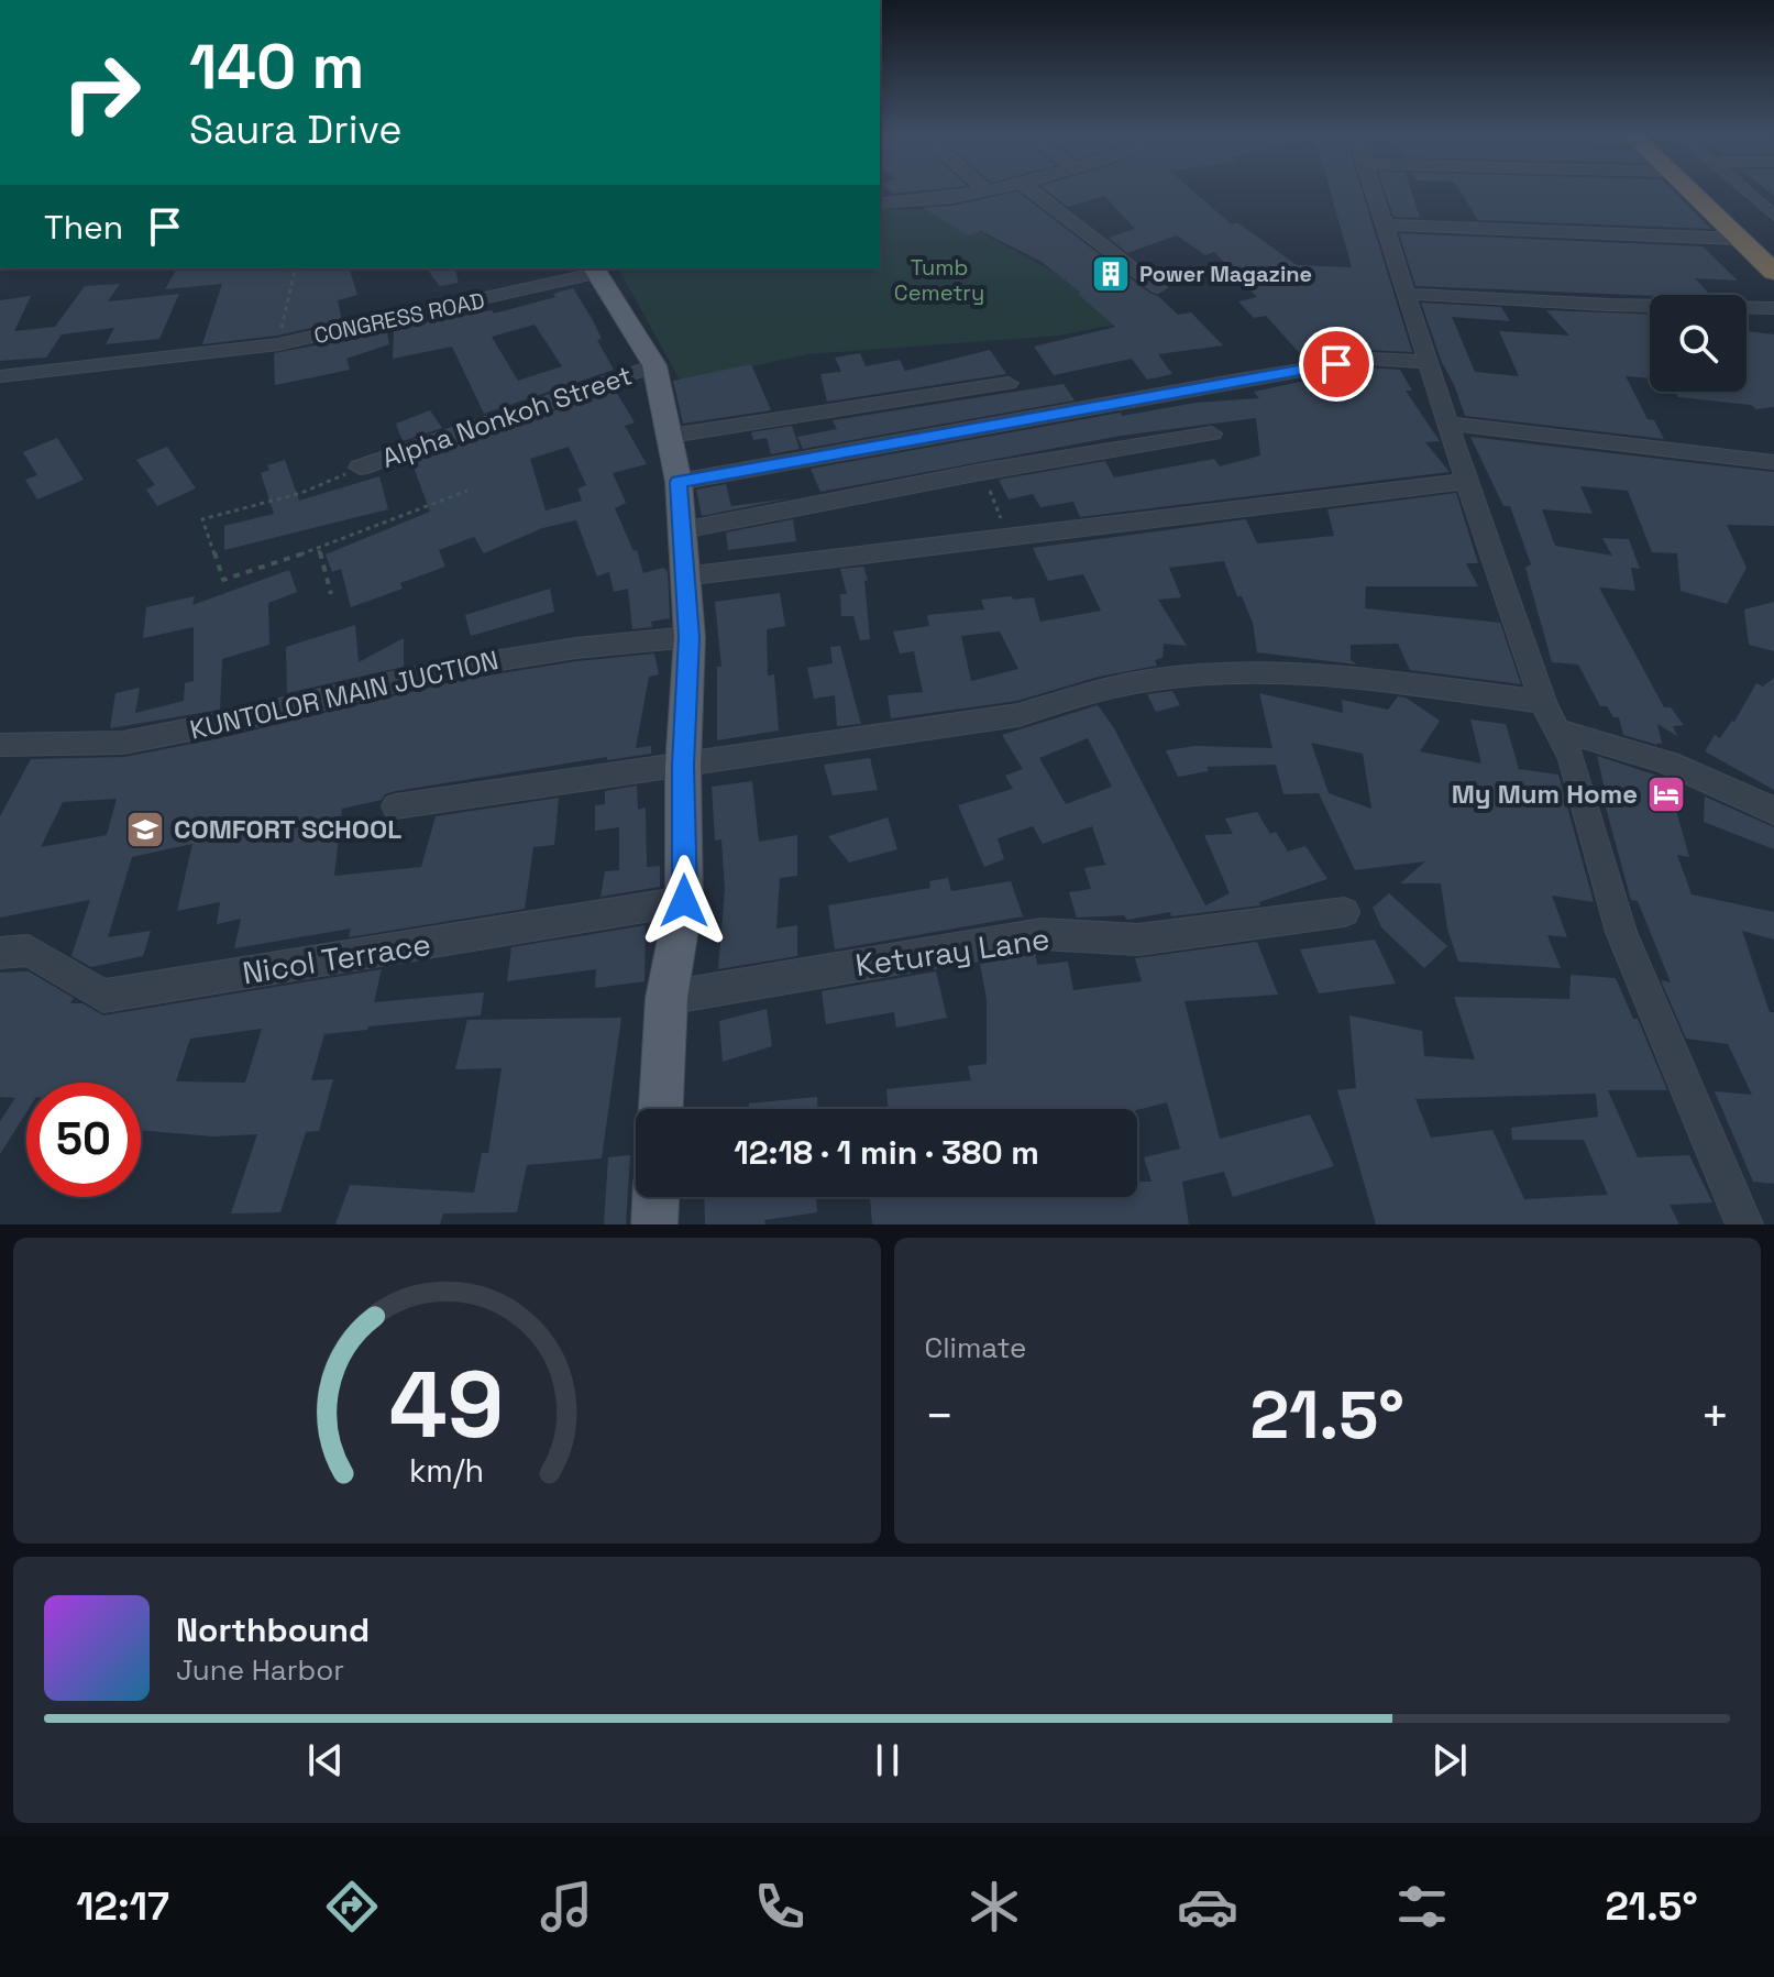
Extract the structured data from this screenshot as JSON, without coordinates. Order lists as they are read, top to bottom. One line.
{"streets":{"street":["CONGRESS ROAD","Alpha Nonkoh Street","KUNTOLOR MAIN JUCTION","Keturay Lane","Nicol Terrace"]},"parks":["Tumb Cemetry"],"places":{"building":["Power Magazine"],"hotel":["My Mum Home"],"school or university":["COMFORT SCHOOL"]},"page":{"turn":["140 m","Saura Drive"],"then":"Then","limit":"50","trip":"12:18 · 1 min · 380 m","tile":"Climate","heat":["−","21.5°","+"],"song":["Northbound","June Harbor"],"tabs":["12:17","21.5°"],"gauge":["49","km/h"]}}
